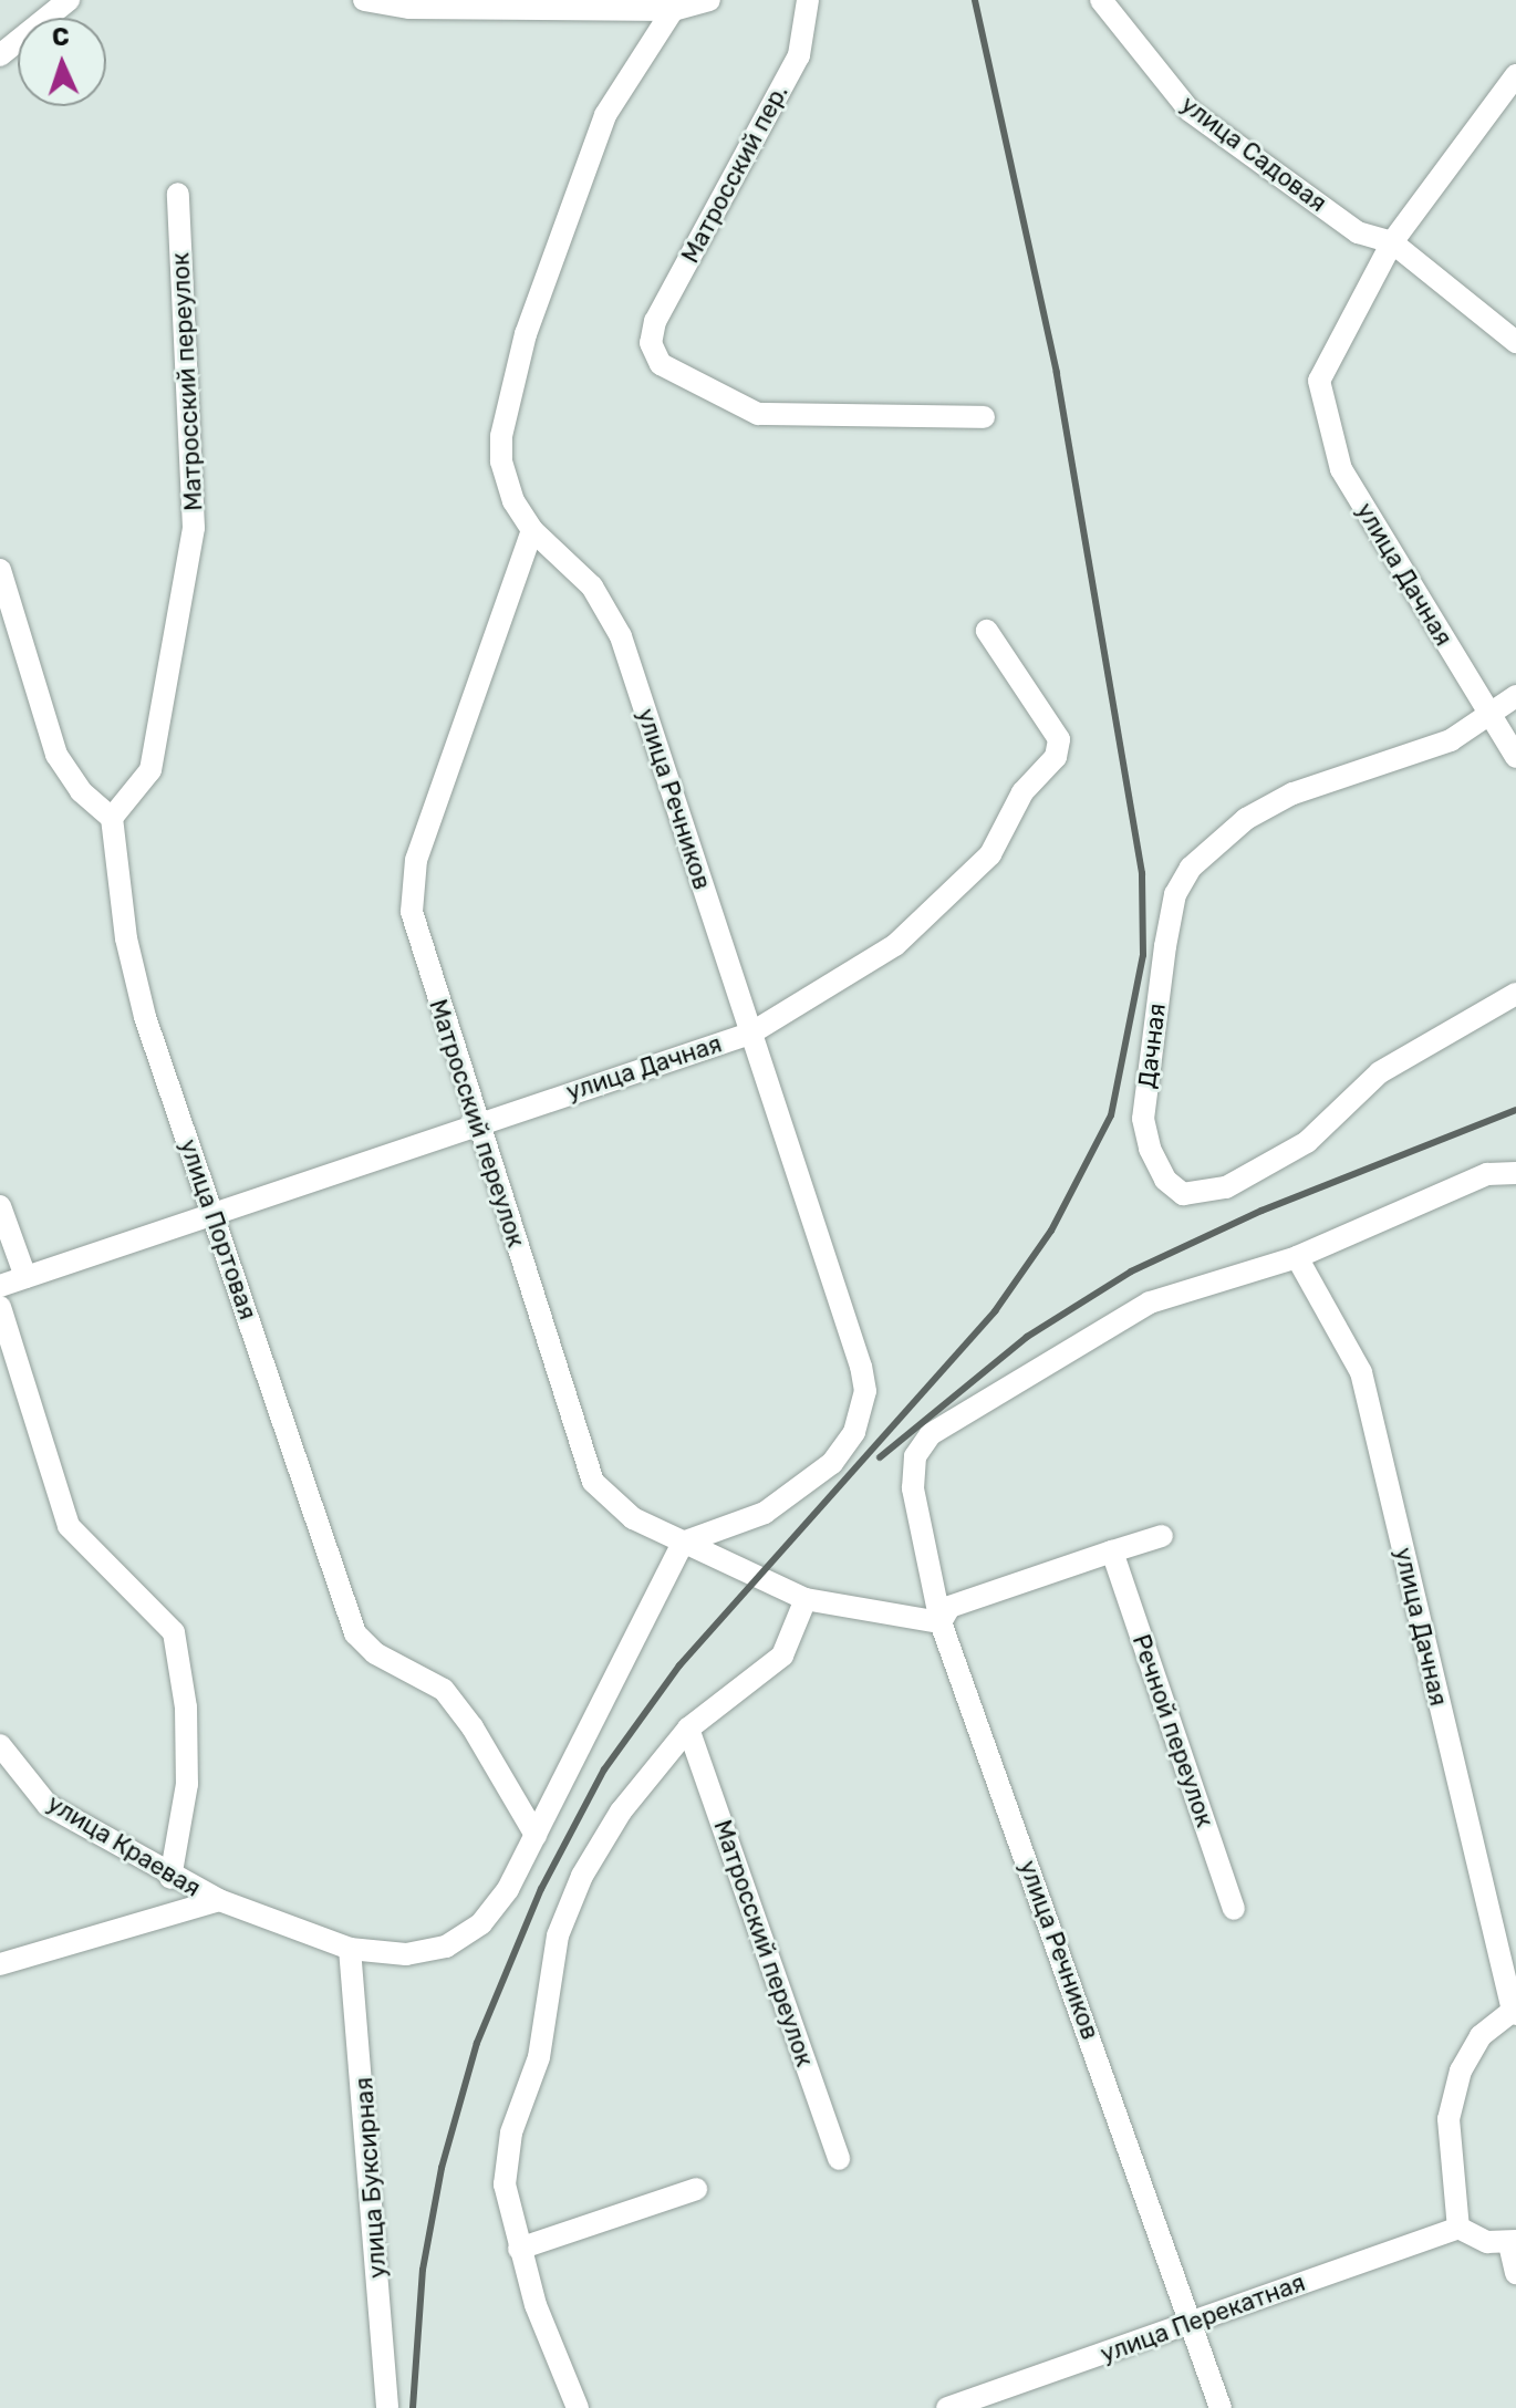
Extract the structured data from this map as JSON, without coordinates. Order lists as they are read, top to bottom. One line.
{"streets":{"street":["улица Садовая","Матросский пер.","Матросский переулок","улица Дачная","улица Речников","Дачная","улица Портовая","Речной переулок","улица Краевая","улица Буксирная","улица Перекатная"]},"crossings":[["улица Садовая","улица Дачная"],["Матросский переулок","улица Дачная"],["Матросский переулок","улица Речников"],["Матросский переулок","улица Портовая"],["Матросский переулок","улица Краевая"],["улица Дачная","улица Речников"],["улица Дачная","Дачная"],["улица Дачная","улица Портовая"],["улица Речников","улица Краевая"],["улица Речников","улица Перекатная"],["улица Портовая","улица Краевая"],["улица Краевая","улица Буксирная"]],"north":"top"}
